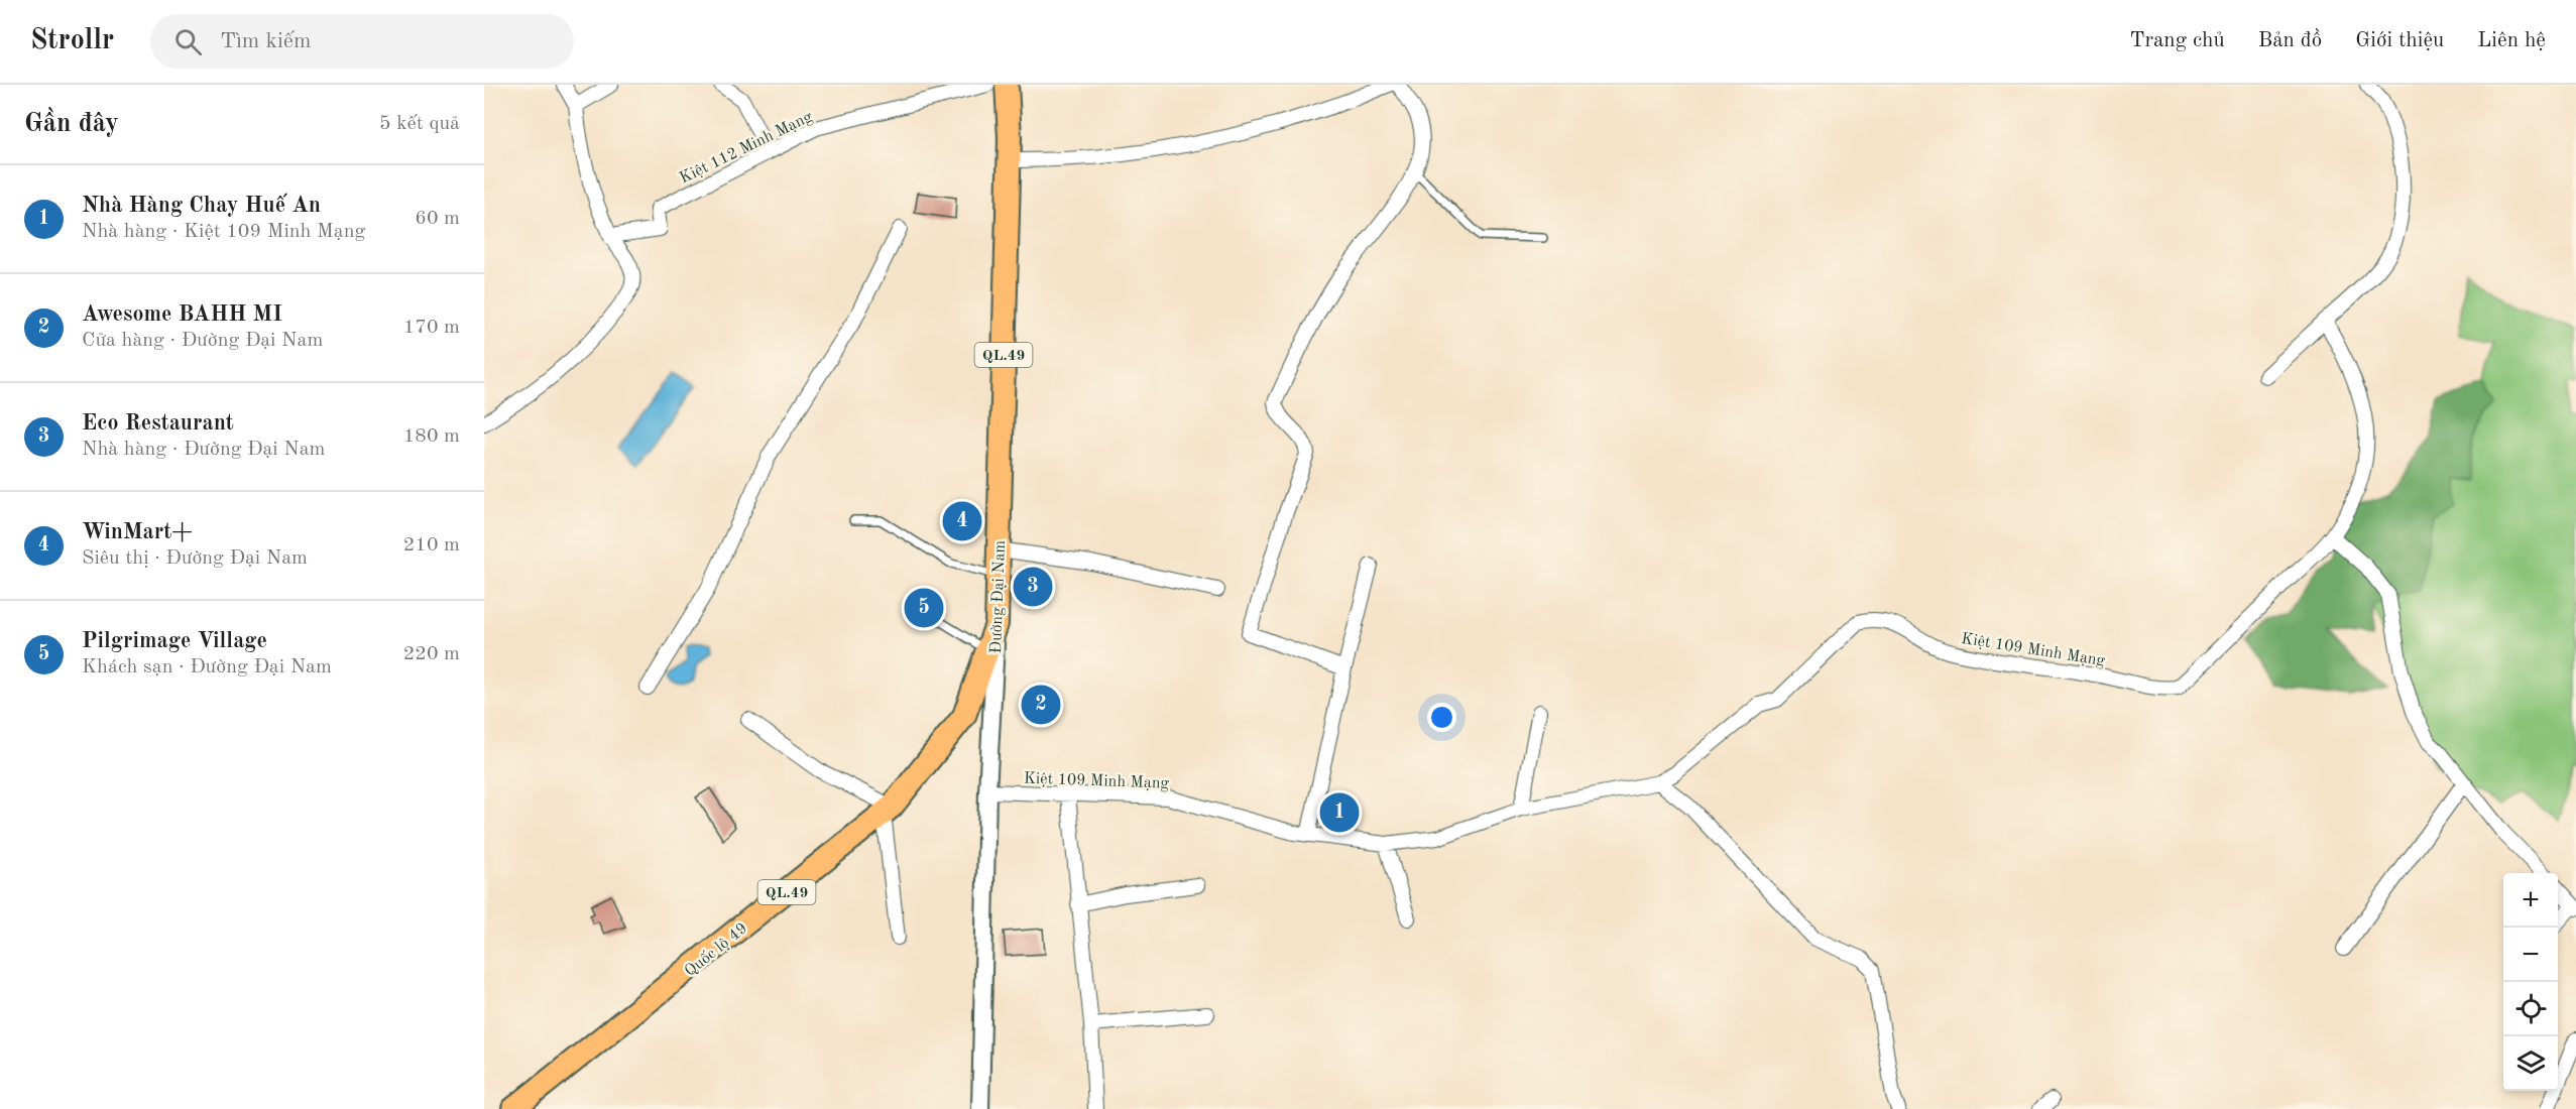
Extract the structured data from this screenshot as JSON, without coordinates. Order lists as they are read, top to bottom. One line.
{"streets":{"highway":["QL.49","Đường Đại Nam","Quốc lộ 49"],"street":["Kiệt 112 Minh Mạng","Kiệt 109 Minh Mạng"]},"crossings":[["Đường Đại Nam","Kiệt 109 Minh Mạng"],["Đường Đại Nam","Quốc lộ 49"]],"page":{"header":"Strollr","search":"Tìm kiếm","nav":["Trang chủ","Bản đồ","Giới thiệu","Liên hệ"],"heading":["Gần đây","5 kết quả"],"list":[{"mark":"1","name":"Nhà Hàng Chay Huế An","note":"Nhà hàng · Kiệt 109 Minh Mạng","value":"60 m"},{"mark":"2","name":"Awesome BAHH MI","note":"Cửa hàng · Đường Đại Nam","value":"170 m"},{"mark":"3","name":"Eco Restaurant","note":"Nhà hàng · Đường Đại Nam","value":"180 m"},{"mark":"4","name":"WinMart+","note":"Siêu thị · Đường Đại Nam","value":"210 m"},{"mark":"5","name":"Pilgrimage Village","note":"Khách sạn · Đường Đại Nam","value":"220 m"}],"pins":["4","3","5","2","1"],"map_buttons":["+","−"]}}
